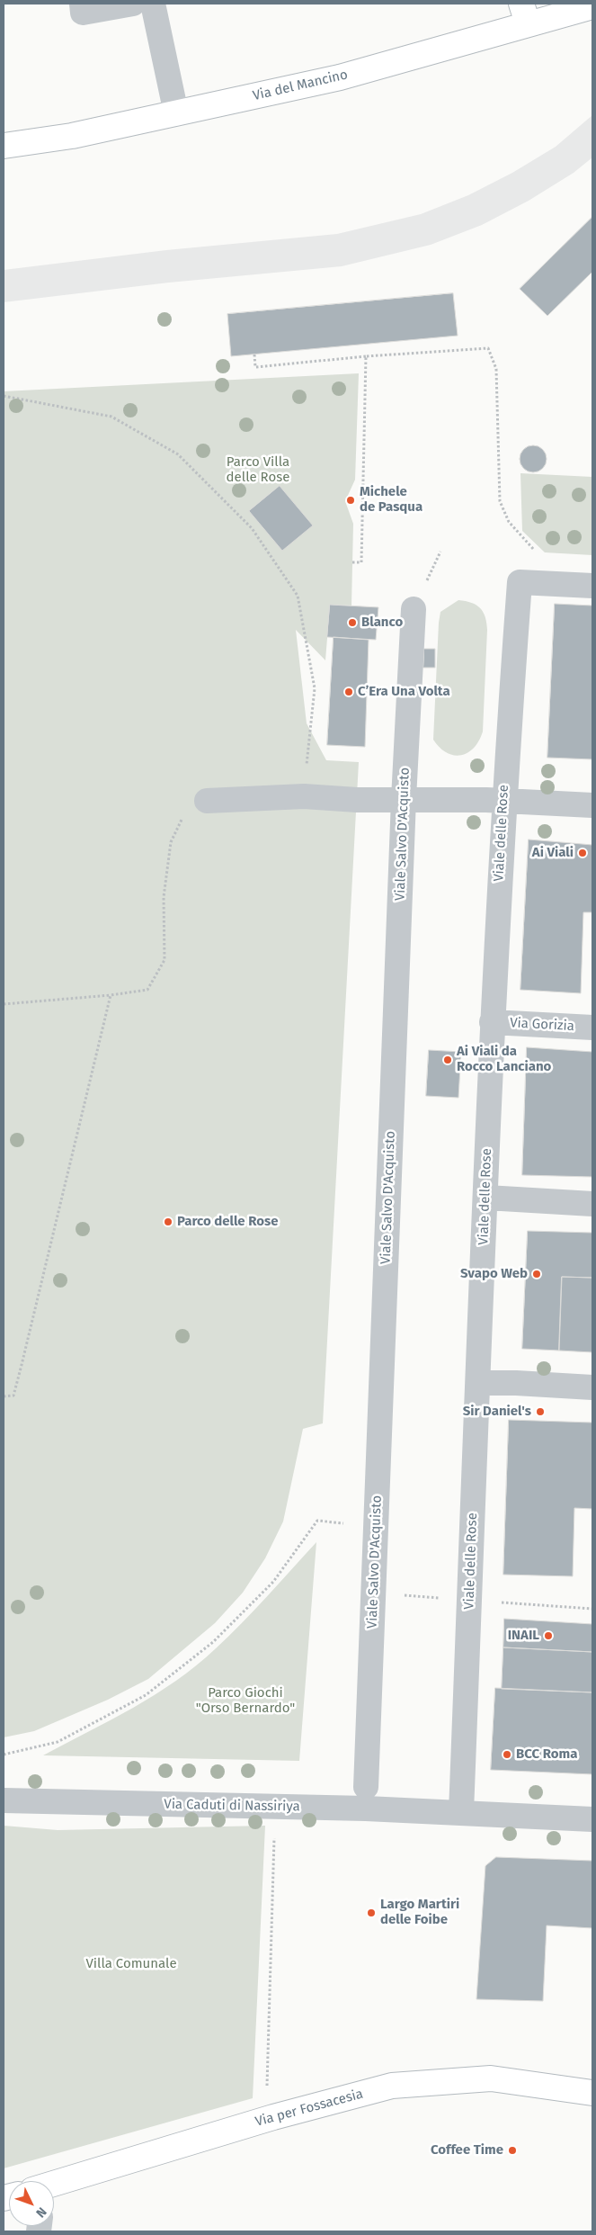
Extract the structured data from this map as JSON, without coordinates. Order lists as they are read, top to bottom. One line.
{"streets":{"street":["Via del Mancino","Viale delle Rose","Viale Salvo D'Acquisto","Via Gorizia","Via Caduti di Nassiriya","Via per Fossacesia"]},"crossings":[["Viale delle Rose","Via Gorizia"],["Viale delle Rose","Via Caduti di Nassiriya"]],"parks":["Parco Villa delle Rose","Parco Giochi \"Orso Bernardo\"","Villa Comunale"],"places":["Michele de Pasqua","Blanco","C’Era Una Volta","Ai Viali","Ai Viali da Rocco Lanciano","Parco delle Rose","Svapo Web","Sir Daniel's","INAIL","BCC Roma","Largo Martiri delle Foibe","Coffee Time"],"north":"bottom right"}
